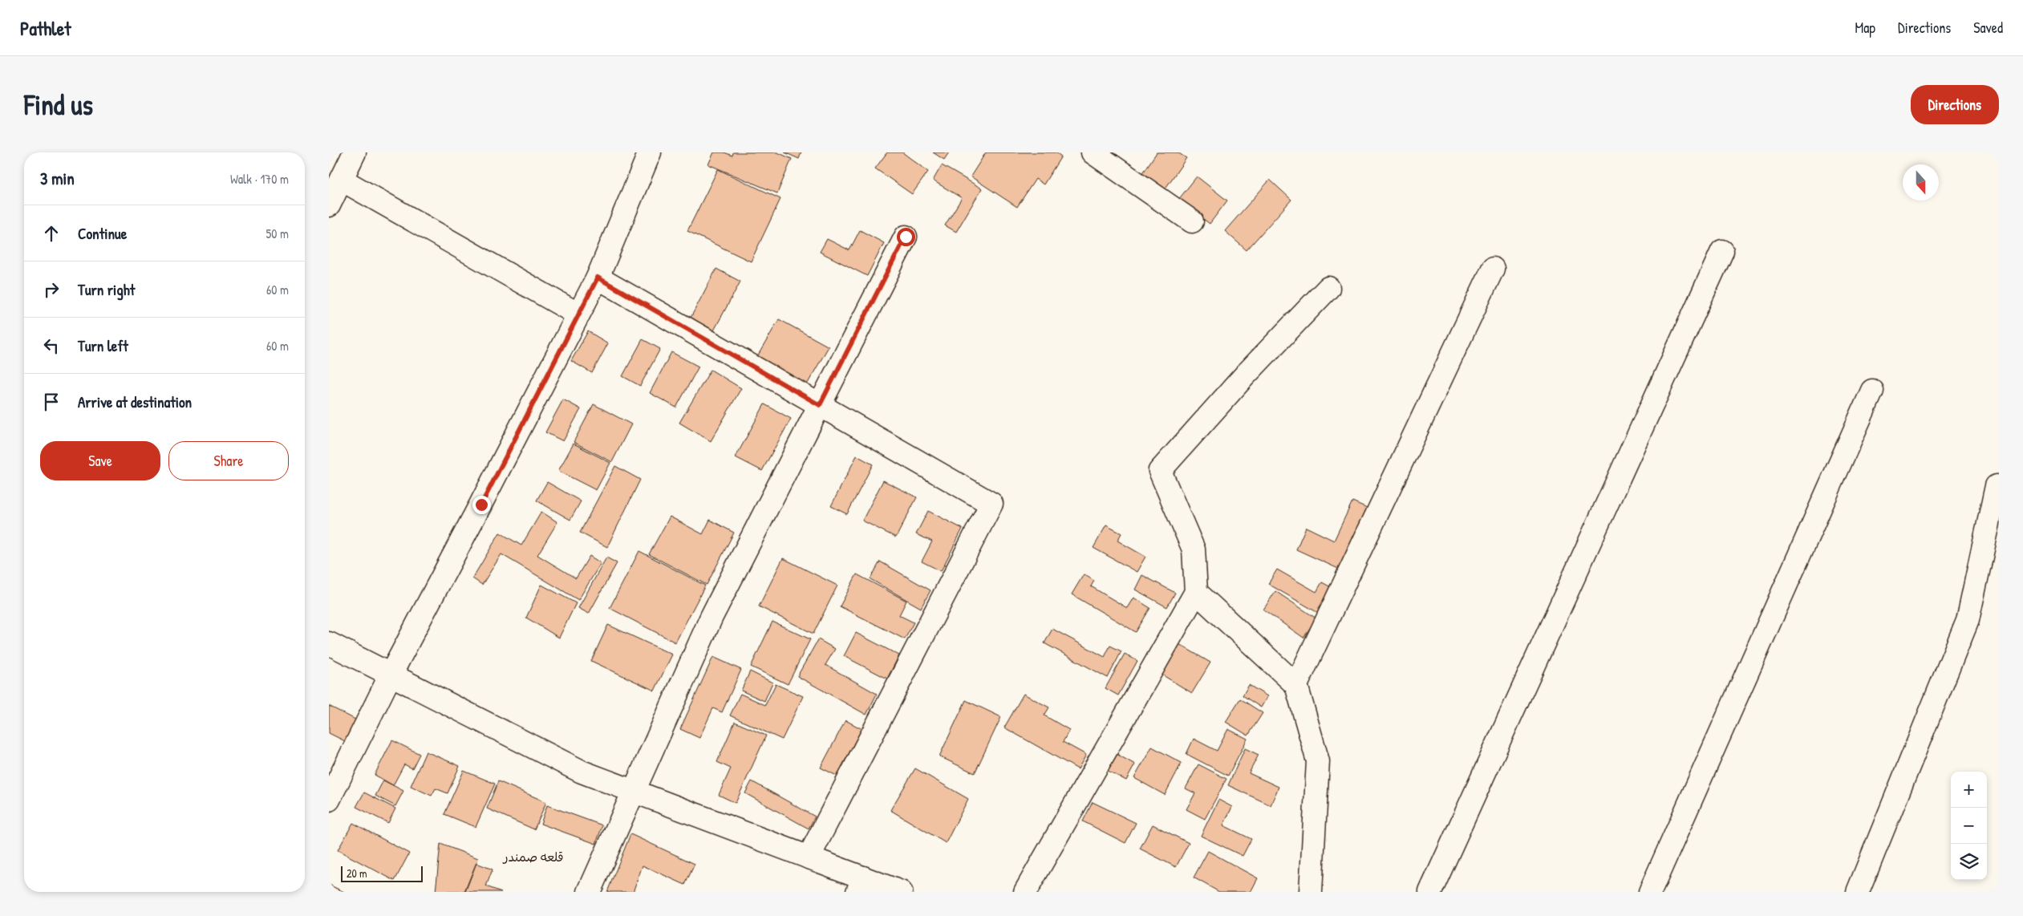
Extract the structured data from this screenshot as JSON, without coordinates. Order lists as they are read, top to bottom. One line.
{"districts":["قلعه صمندر"],"scale_bar":"20 m","north":"bottom","page":{"header":"Pathlet","nav":["Map","Directions","Saved"],"buttons":["Directions",["Save","Share"]],"title":"Find us","heading":["3 min","Walk · 170 m"],"list":[["Continue","50 m"],["Turn right","60 m"],["Turn left","60 m"],"Arrive at destination"],"map_buttons":["+","−"],"scale":"20 m"}}
